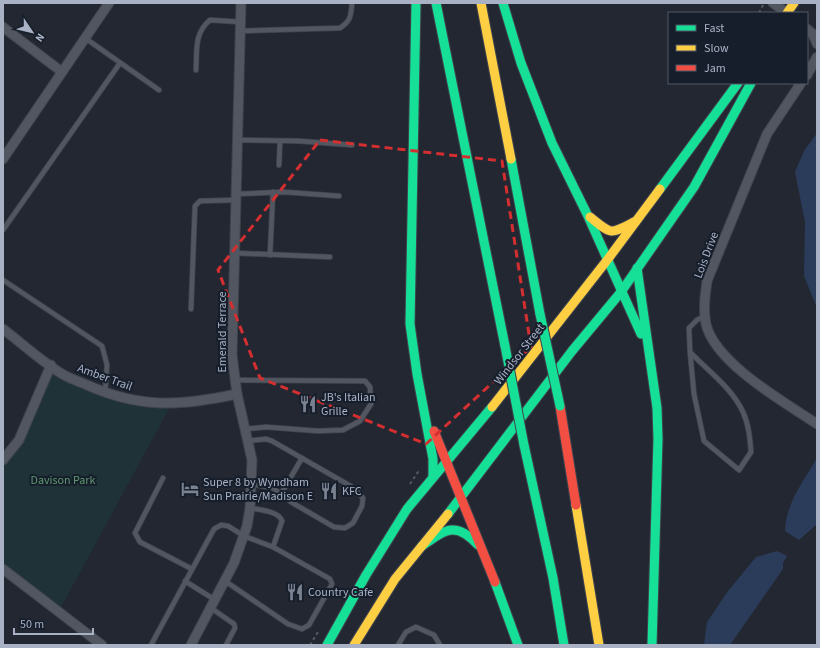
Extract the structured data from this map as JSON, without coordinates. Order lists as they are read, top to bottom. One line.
{"streets":{"main road":["Windsor Street"],"street":["Lois Drive","Emerald Terrace","Amber Trail"]},"crossings":[["Emerald Terrace","Amber Trail"]],"parks":["Davison Park"],"places":{"restaurant":["JB's Italian Grille","KFC","Country Cafe"],"hotel":["Super 8 by Wyndham Sun Prairie/Madison E"]},"legend":["Fast","Slow","Jam"],"scale_bar":"50 m","north":"bottom right"}
